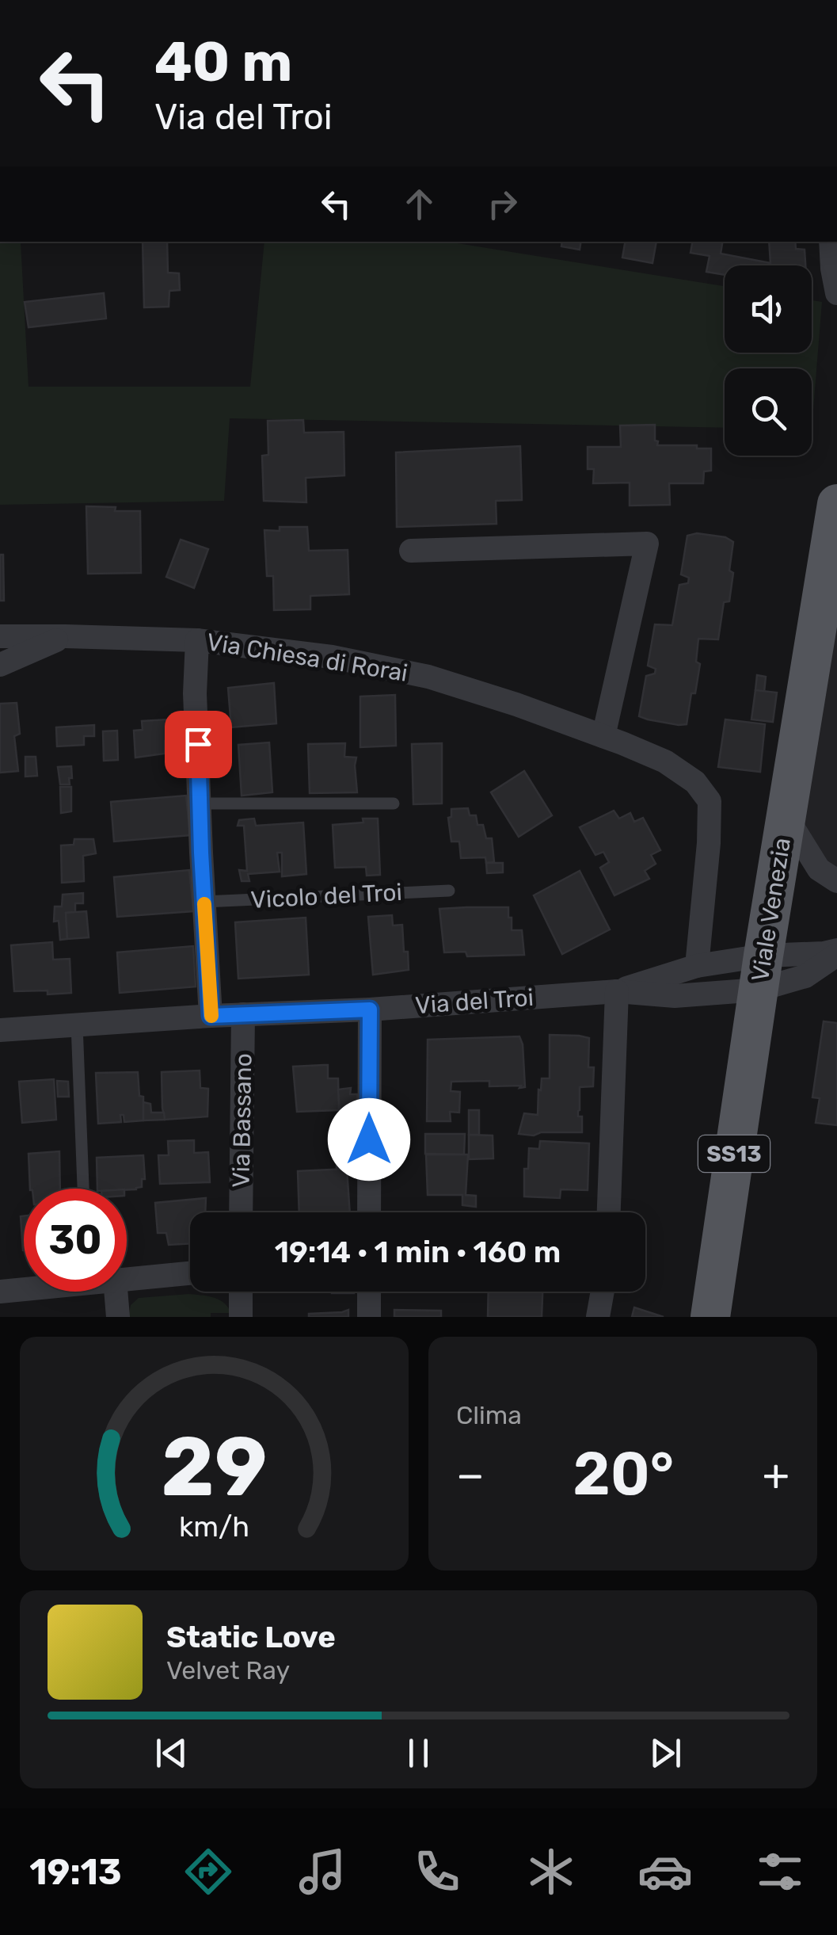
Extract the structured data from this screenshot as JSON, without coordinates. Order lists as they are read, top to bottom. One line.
{"streets":{"main road":["Viale Venezia","SS13"],"street":["Via Chiesa di Rorai","Via del Troi","Via Bassano"],"lane":["Vicolo del Troi"]},"crossings":[["Via Chiesa di Rorai","Via del Troi"],["Viale Venezia","Via del Troi"],["Via del Troi","Via Bassano"]],"page":{"turn":["40 m","Via del Troi"],"limit":"30","trip":"19:14 · 1 min · 160 m","tile":"Clima","heat":["−","20°","+"],"song":["Static Love","Velvet Ray"],"tabs":"19:13","gauge":["29","km/h"]}}
